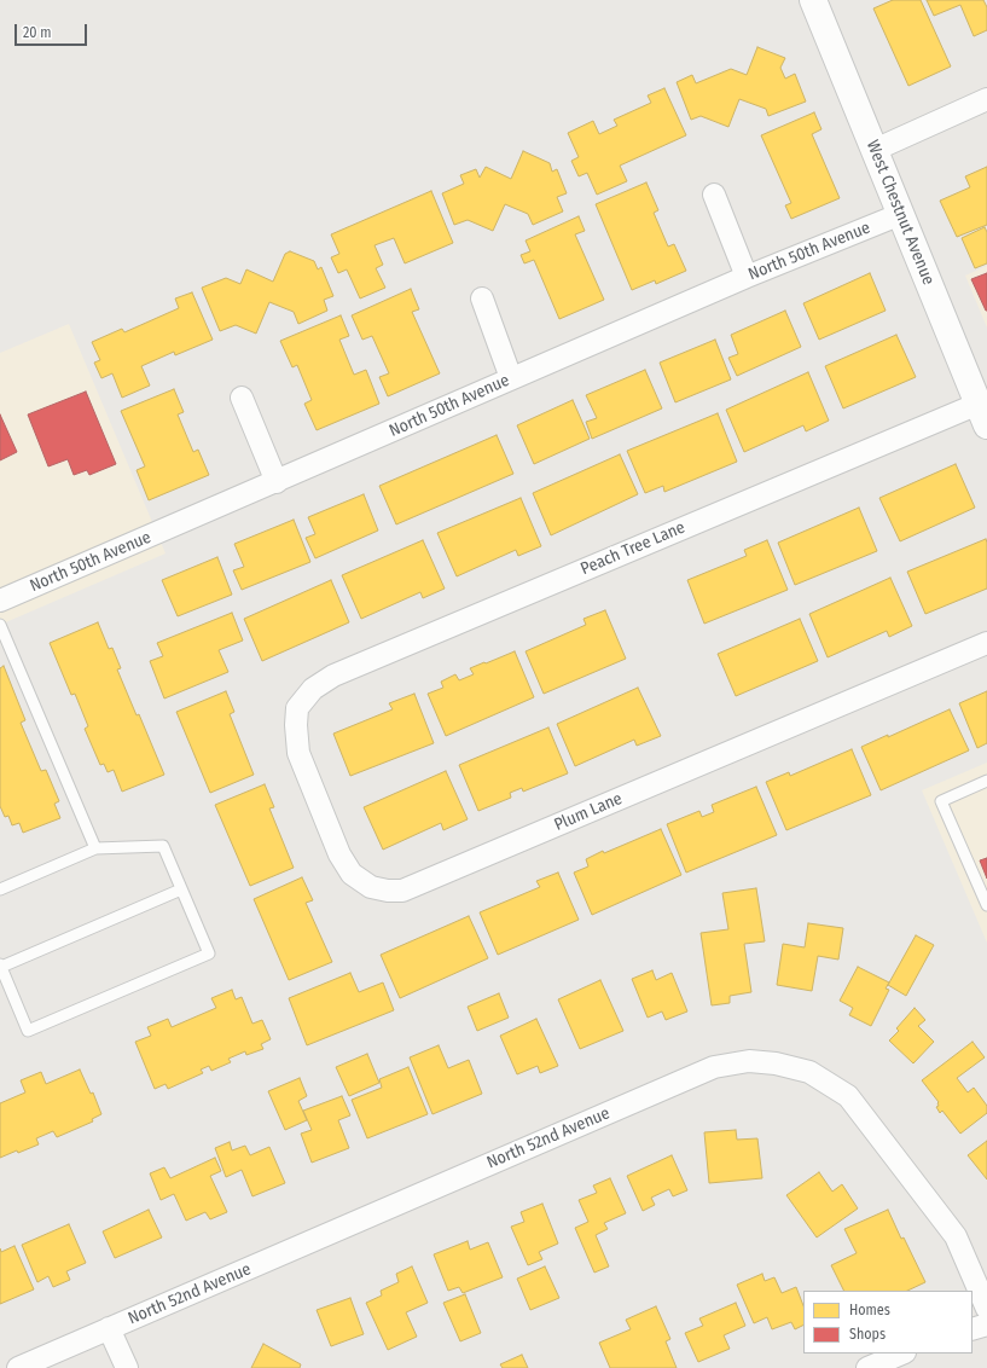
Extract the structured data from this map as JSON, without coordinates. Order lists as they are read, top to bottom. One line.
{"streets":{"street":["West Chestnut Avenue","North 50th Avenue","Peach Tree Lane","Plum Lane","North 52nd Avenue"]},"crossings":[["West Chestnut Avenue","North 50th Avenue"],["West Chestnut Avenue","Peach Tree Lane"],["Peach Tree Lane","Plum Lane"]],"legend":["Homes","Shops"],"scale_bar":"20 m"}
